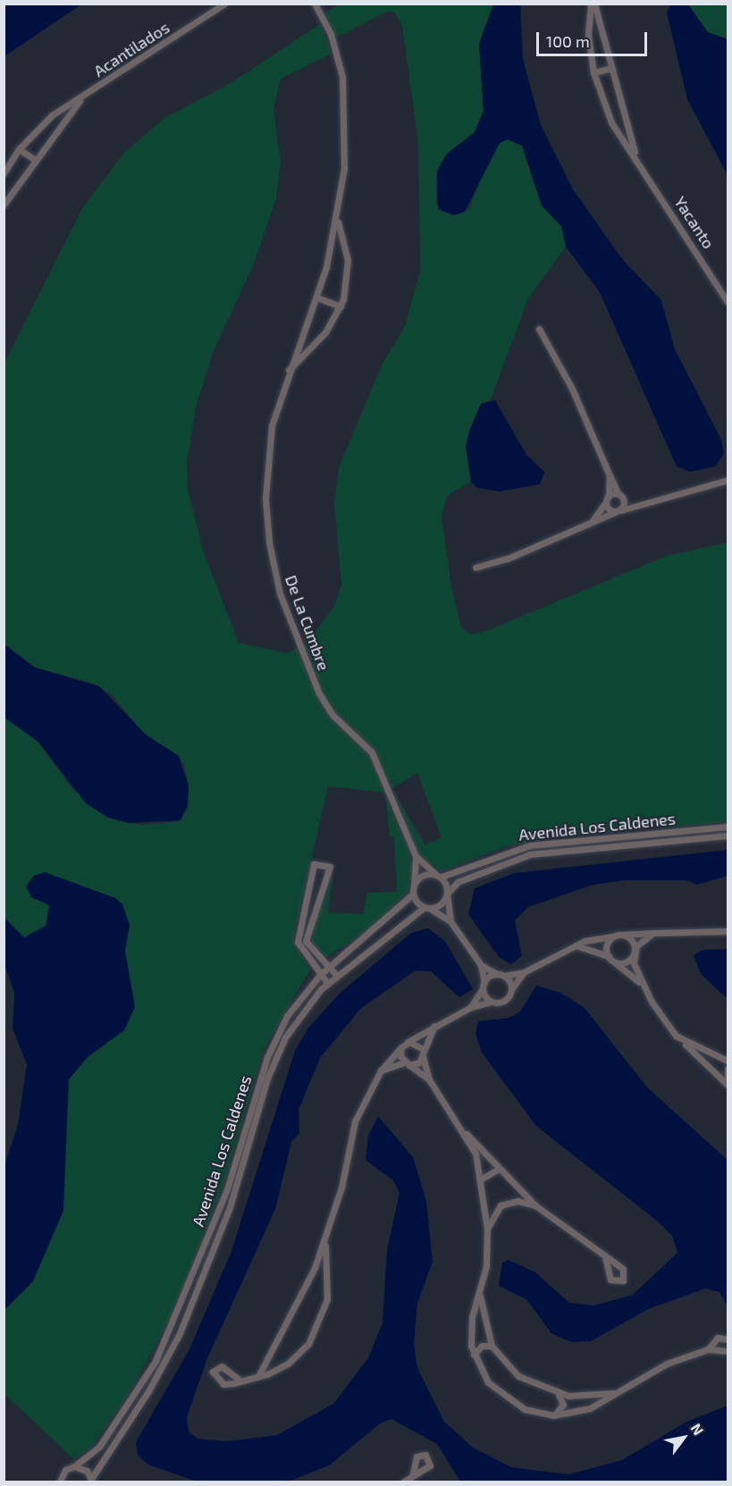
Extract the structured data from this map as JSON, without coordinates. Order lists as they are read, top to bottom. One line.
{"streets":{"street":["Acantilados","Yacanto","De La Cumbre","Avenida Los Caldenes"]},"scale_bar":"100 m","north":"top right"}
